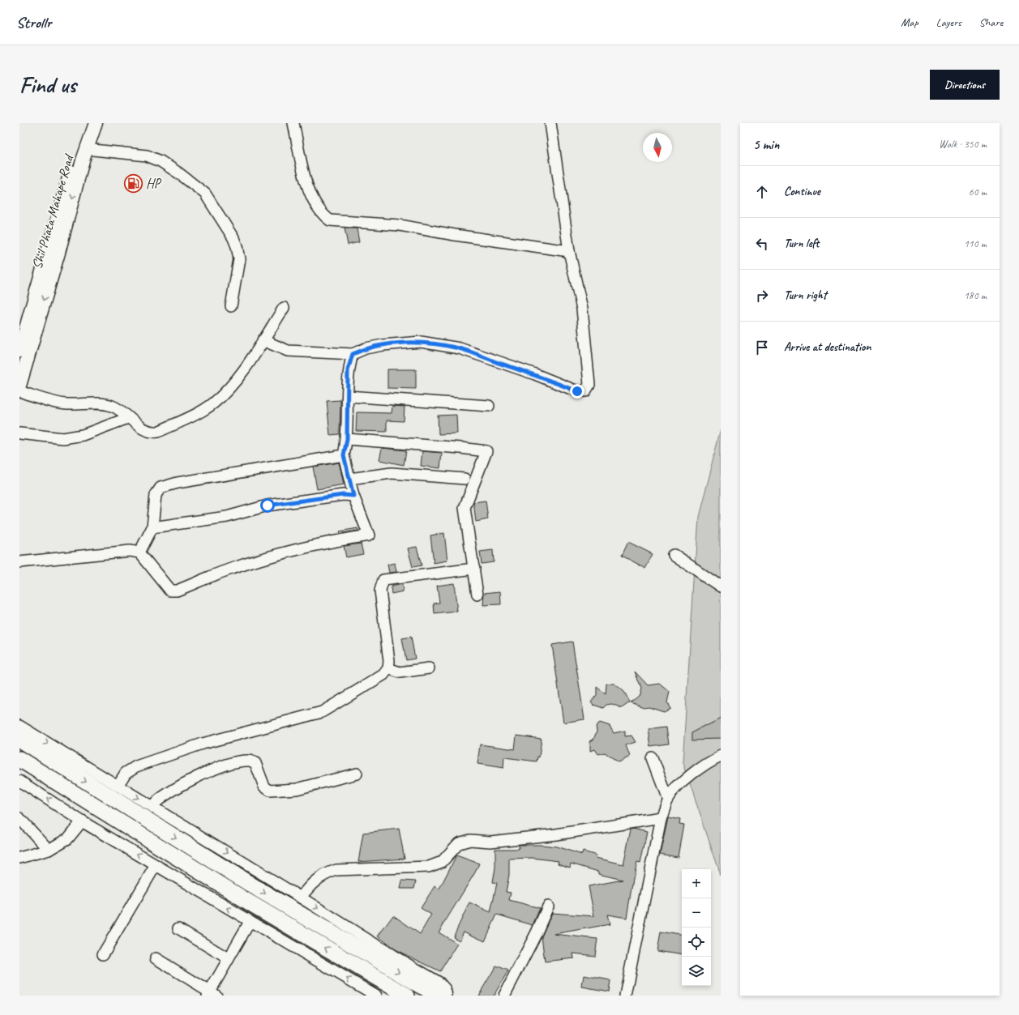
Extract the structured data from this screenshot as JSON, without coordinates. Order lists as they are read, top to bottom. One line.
{"streets":{"main road":["Shil Phata Mahape Road"]},"places":{"fuel station":["HP"]},"north":"bottom","page":{"header":"Strollr","nav":["Map","Layers","Share"],"buttons":"Directions","title":"Find us","heading":["5 min","Walk · 350 m"],"list":[["Continue","60 m"],["Turn left","110 m"],["Turn right","180 m"],"Arrive at destination"],"map_buttons":["+","−"]}}
